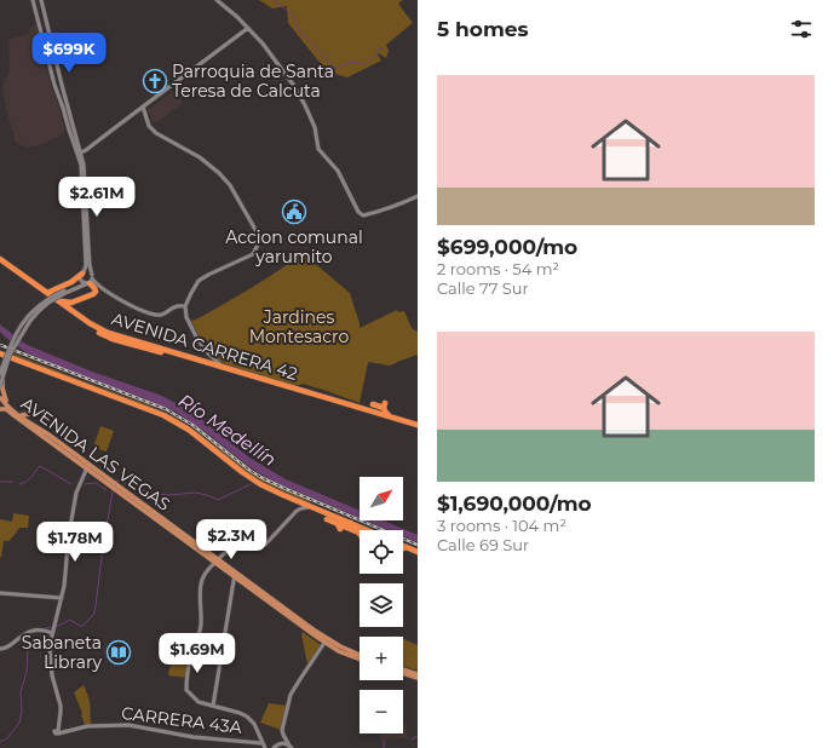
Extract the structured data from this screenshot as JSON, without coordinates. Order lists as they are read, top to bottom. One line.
{"streets":{"highway":["AVENIDA CARRERA 42"],"main road":["AVENIDA LAS VEGAS"],"street":["CARRERA 43A"]},"water":["Río Medellín"],"parks":["Jardines Montesacro"],"places":{"church":["Parroquia de Santa Teresa de Calcuta"],"public building":["Accion comunal yarumito"],"library":["Sabaneta Library"]},"north":"top right","page":{"heading":"5 homes","price":["$699K","$2.61M","$2.3M","$1.78M","$1.69M"],"list":[{"name":"$699,000/mo","note":"2 rooms · 54 m² · Calle 77 Sur"},{"name":"$1,690,000/mo","note":"3 rooms · 104 m² · Calle 69 Sur"}],"map_buttons":["+","−"]}}
